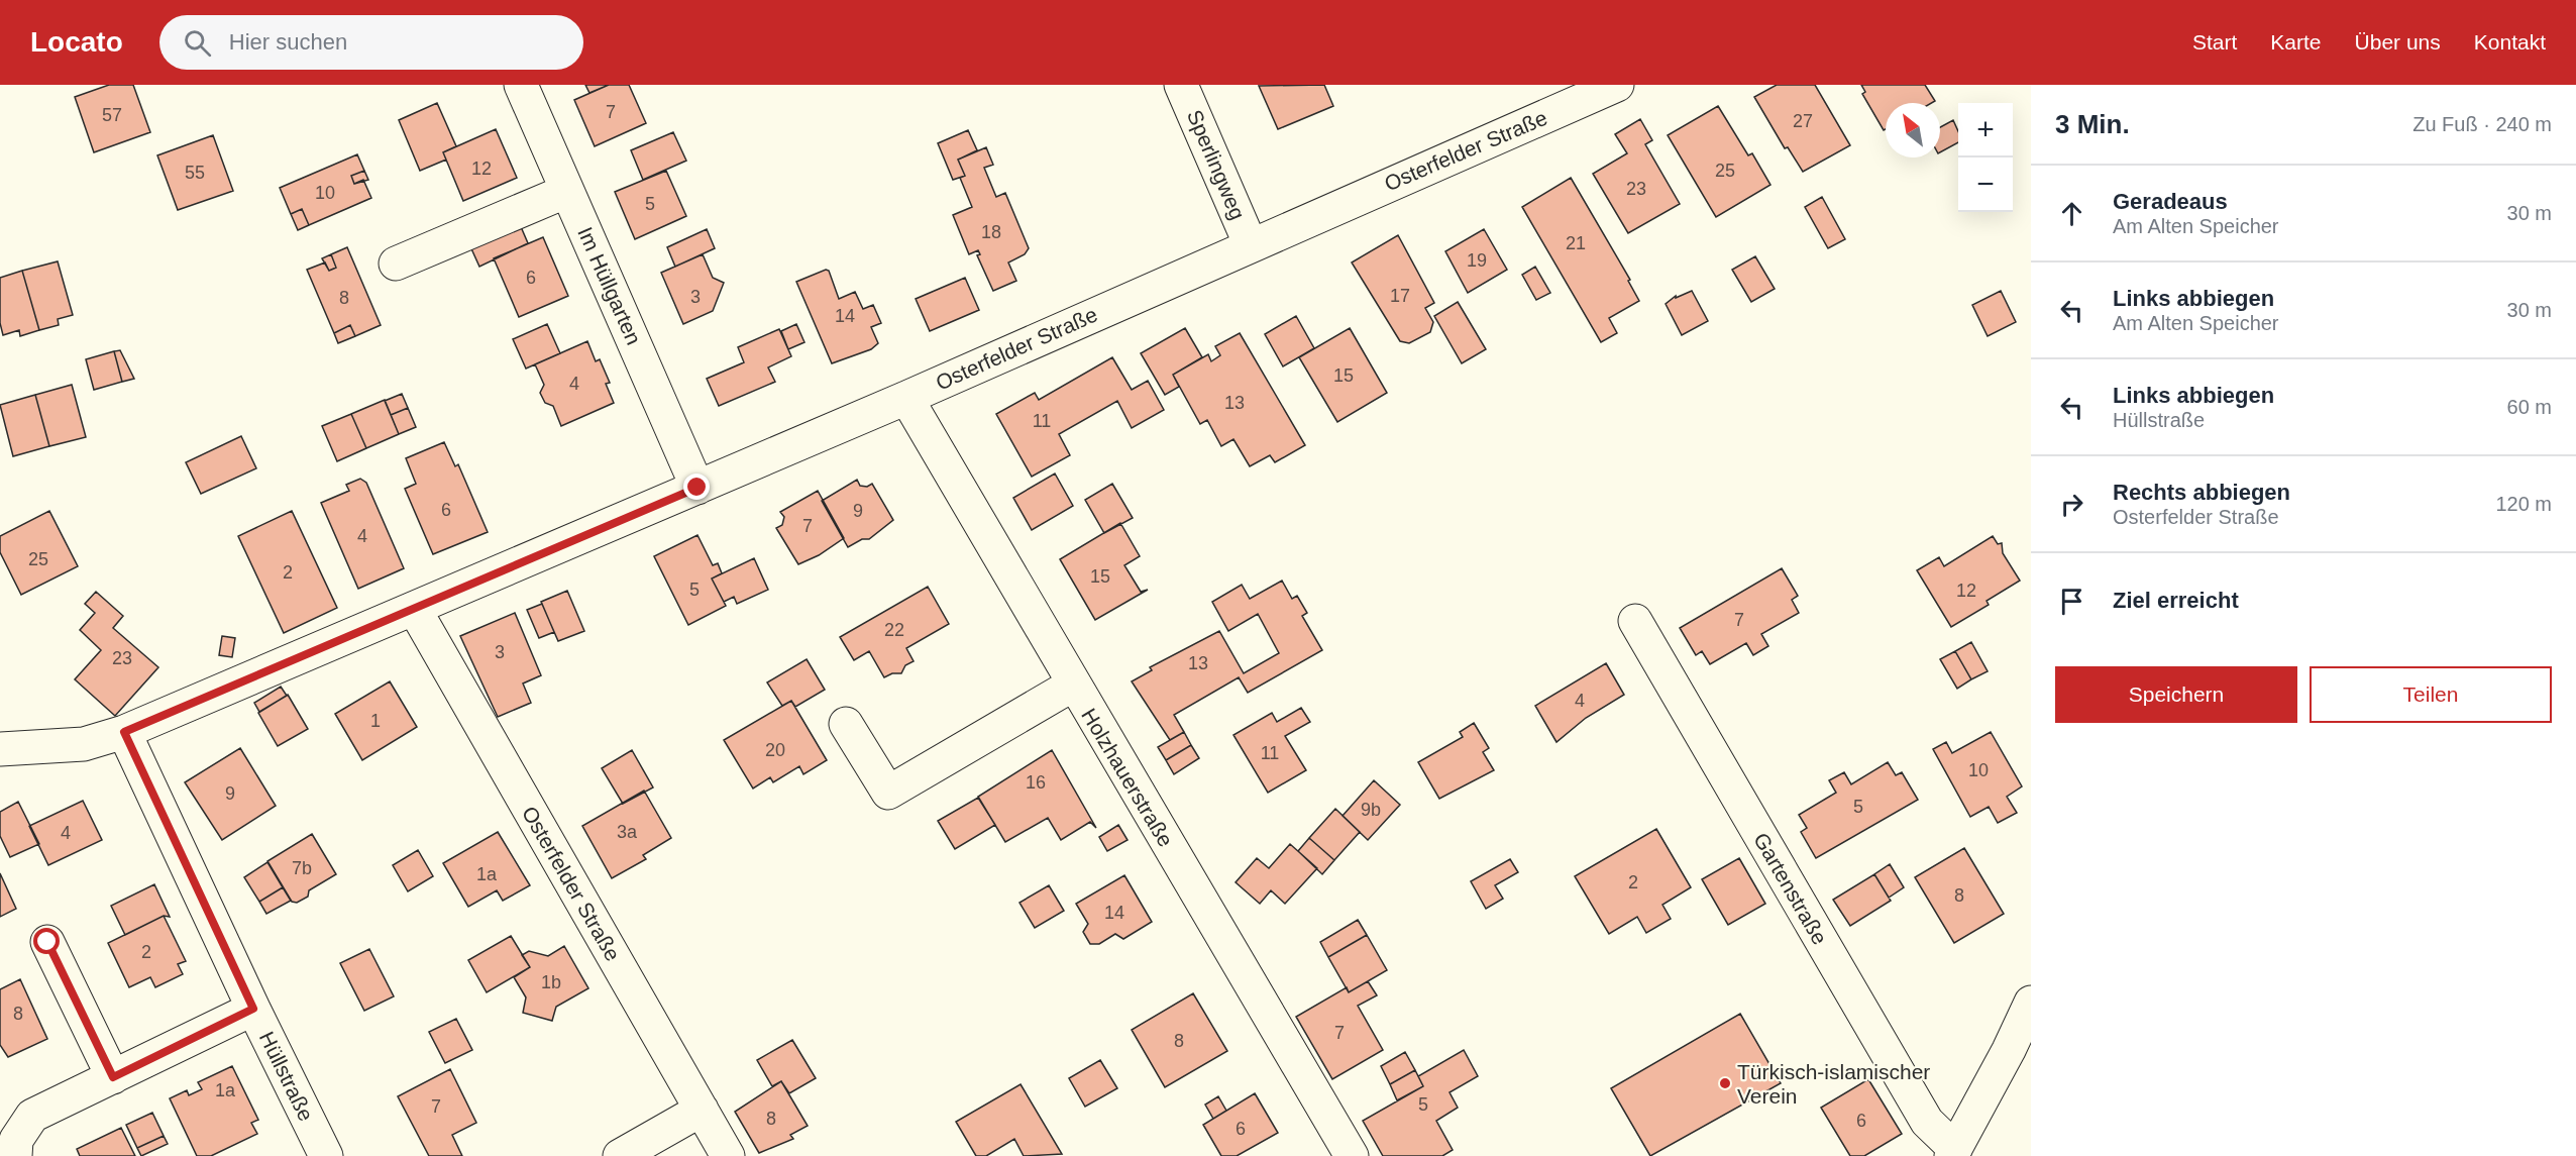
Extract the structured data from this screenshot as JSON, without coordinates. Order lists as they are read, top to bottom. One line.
{"streets":{"street":["Osterfelder Straße","Sperlingweg","Im Hüllgarten","Holzhauerstraße","Gartenstraße","Hüllstraße"]},"crossings":[["Osterfelder Straße","Sperlingweg"],["Osterfelder Straße","Im Hüllgarten"],["Osterfelder Straße","Holzhauerstraße"],["Osterfelder Straße","Hüllstraße"]],"places":["Türkisch-islamischer Verein"],"house_numbers":["7","57","27","12","25","55","23","10","5","18","21","19","6","17","3","8","14","15","4","13","11","6","9","7","4","25","2","15","5","12","7","22","3","23","13","4","1","20","11","10","16","9","5","9b","3a","4","7b","1a","2","8","14","2","1b","8","7","8","1a","5","7","8","6","6"],"north":"top left","page":{"header":"Locato","search":"Hier suchen","nav":["Start","Karte","Über uns","Kontakt"],"heading":["3 Min.","Zu Fuß · 240 m"],"map_buttons":["+","−"],"list":[["Geradeaus","Am Alten Speicher","30 m"],["Links abbiegen","Am Alten Speicher","30 m"],["Links abbiegen","Hüllstraße","60 m"],["Rechts abbiegen","Osterfelder Straße","120 m"],"Ziel erreicht"],"buttons":["Speichern","Teilen"]}}
